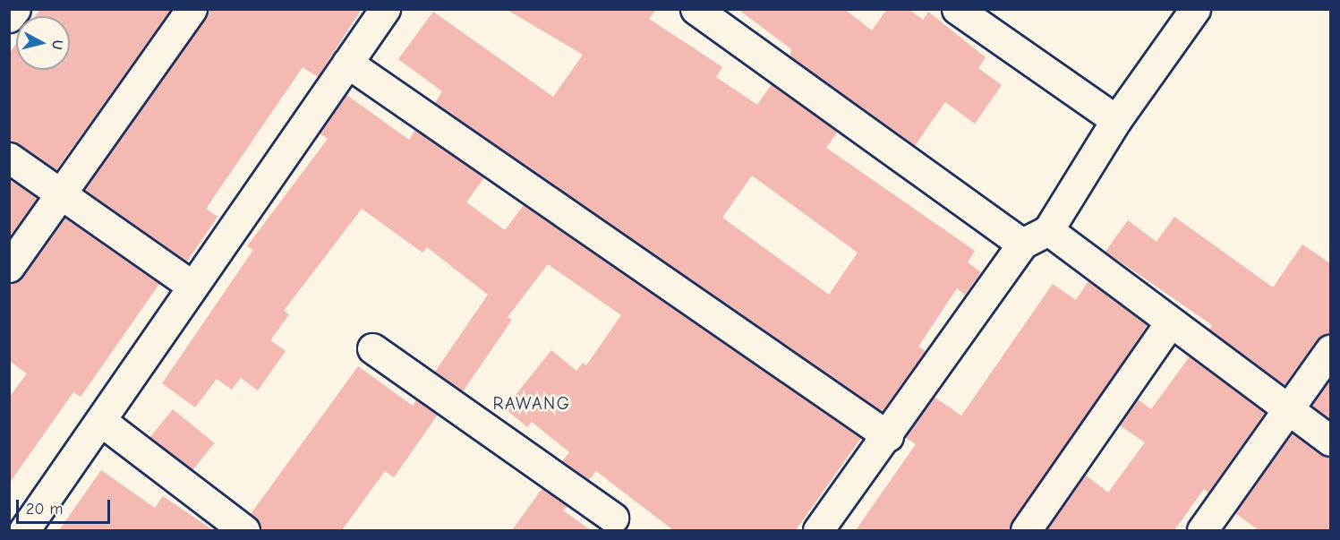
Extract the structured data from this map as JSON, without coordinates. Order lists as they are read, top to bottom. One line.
{"districts":["RAWANG"],"scale_bar":"20 m","north":"right"}
